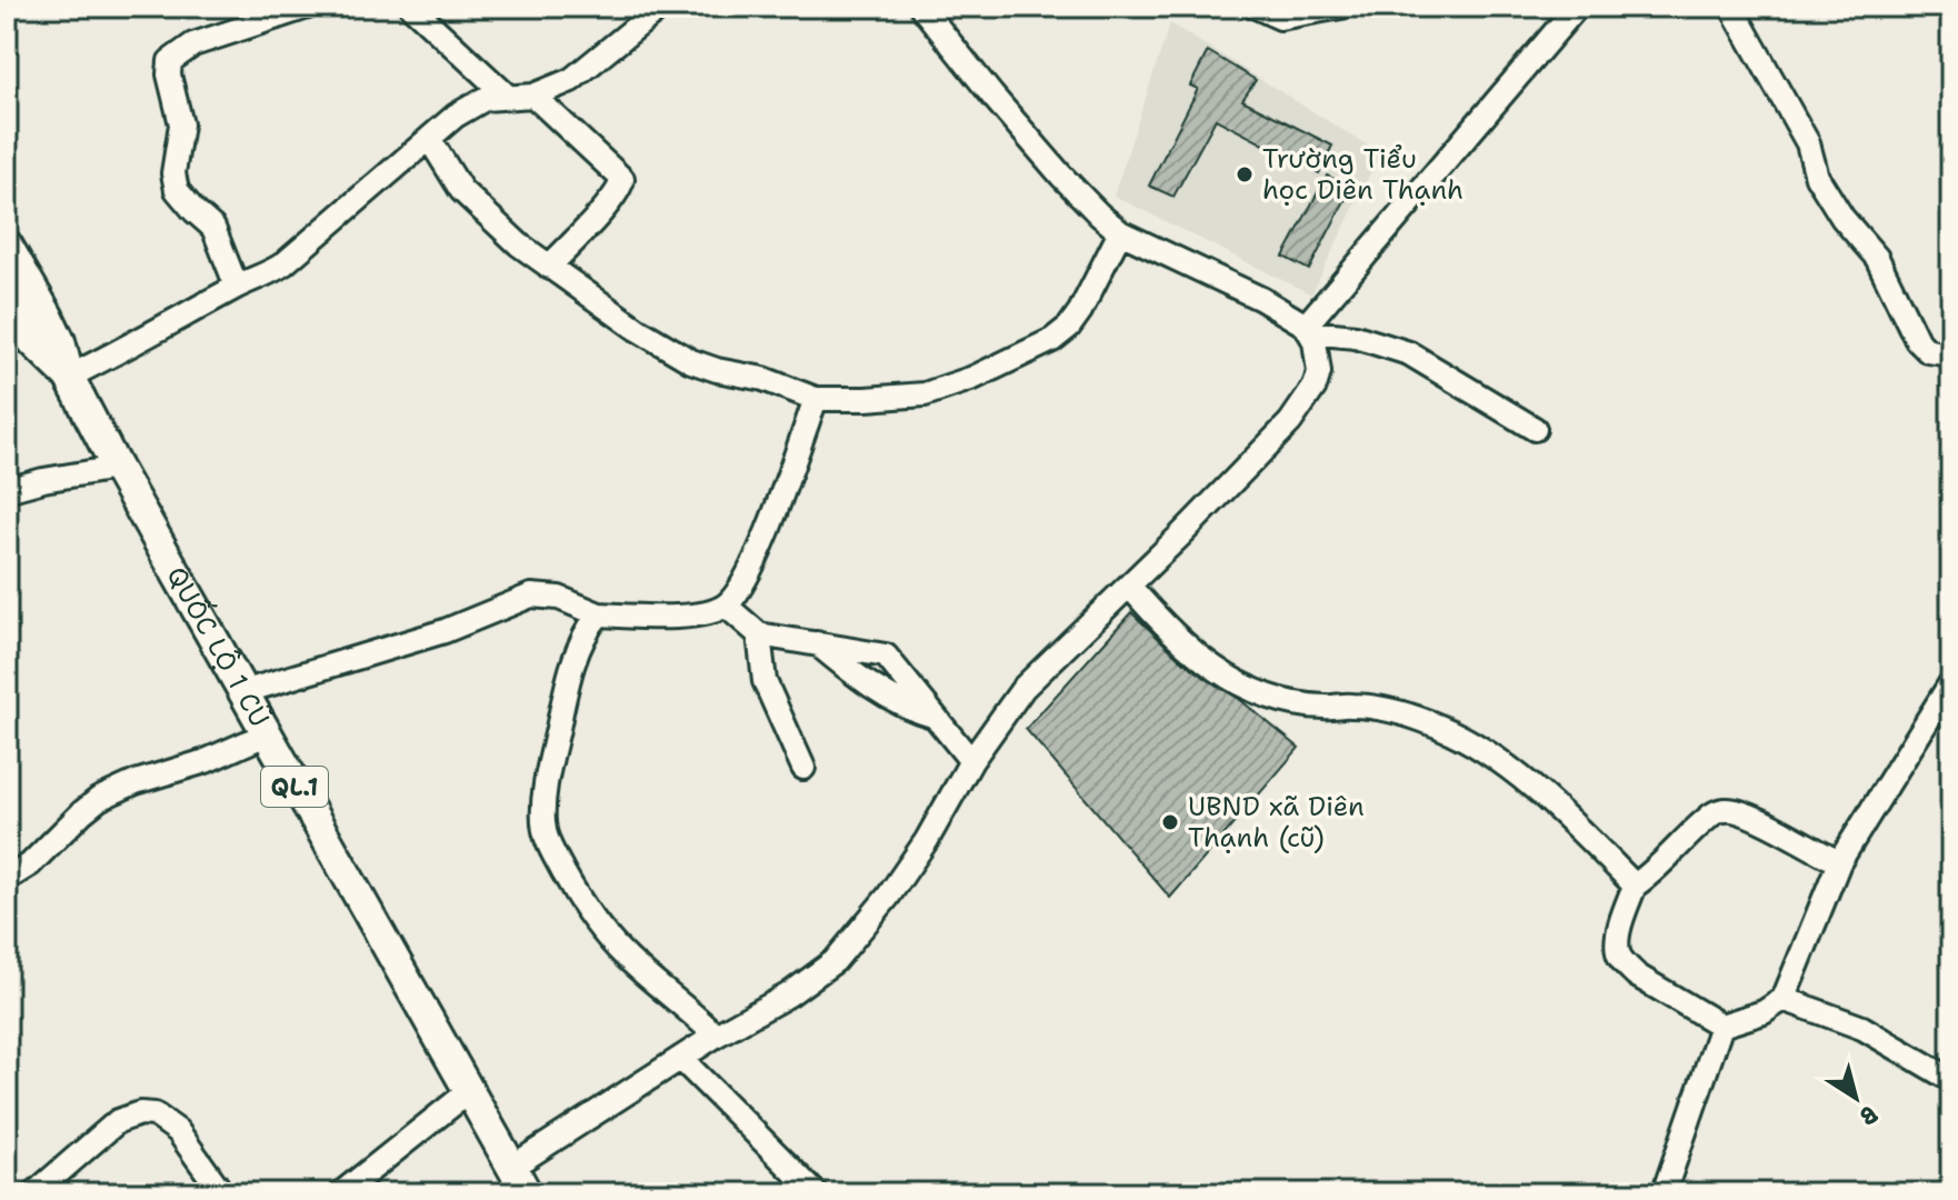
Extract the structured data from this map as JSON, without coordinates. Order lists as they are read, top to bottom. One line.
{"streets":{"main road":["QUỐC LỘ 1 CŨ","QL.1"]},"places":["Trường Tiểu học Diên Thạnh","UBND xã Diên Thạnh (cũ)"],"north":"bottom right"}
